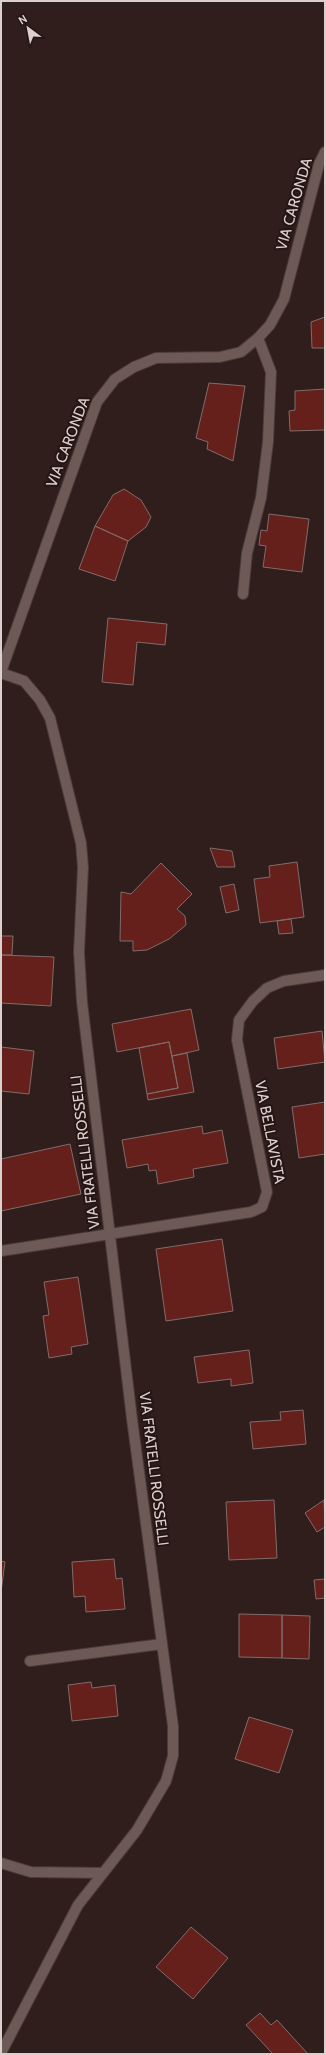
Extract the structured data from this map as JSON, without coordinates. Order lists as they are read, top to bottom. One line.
{"streets":{"street":["VIA CARONDA","VIA BELLAVISTA","VIA FRATELLI ROSSELLI"]},"crossings":[["VIA CARONDA","VIA FRATELLI ROSSELLI"],["VIA BELLAVISTA","VIA FRATELLI ROSSELLI"]],"north":"top left"}
